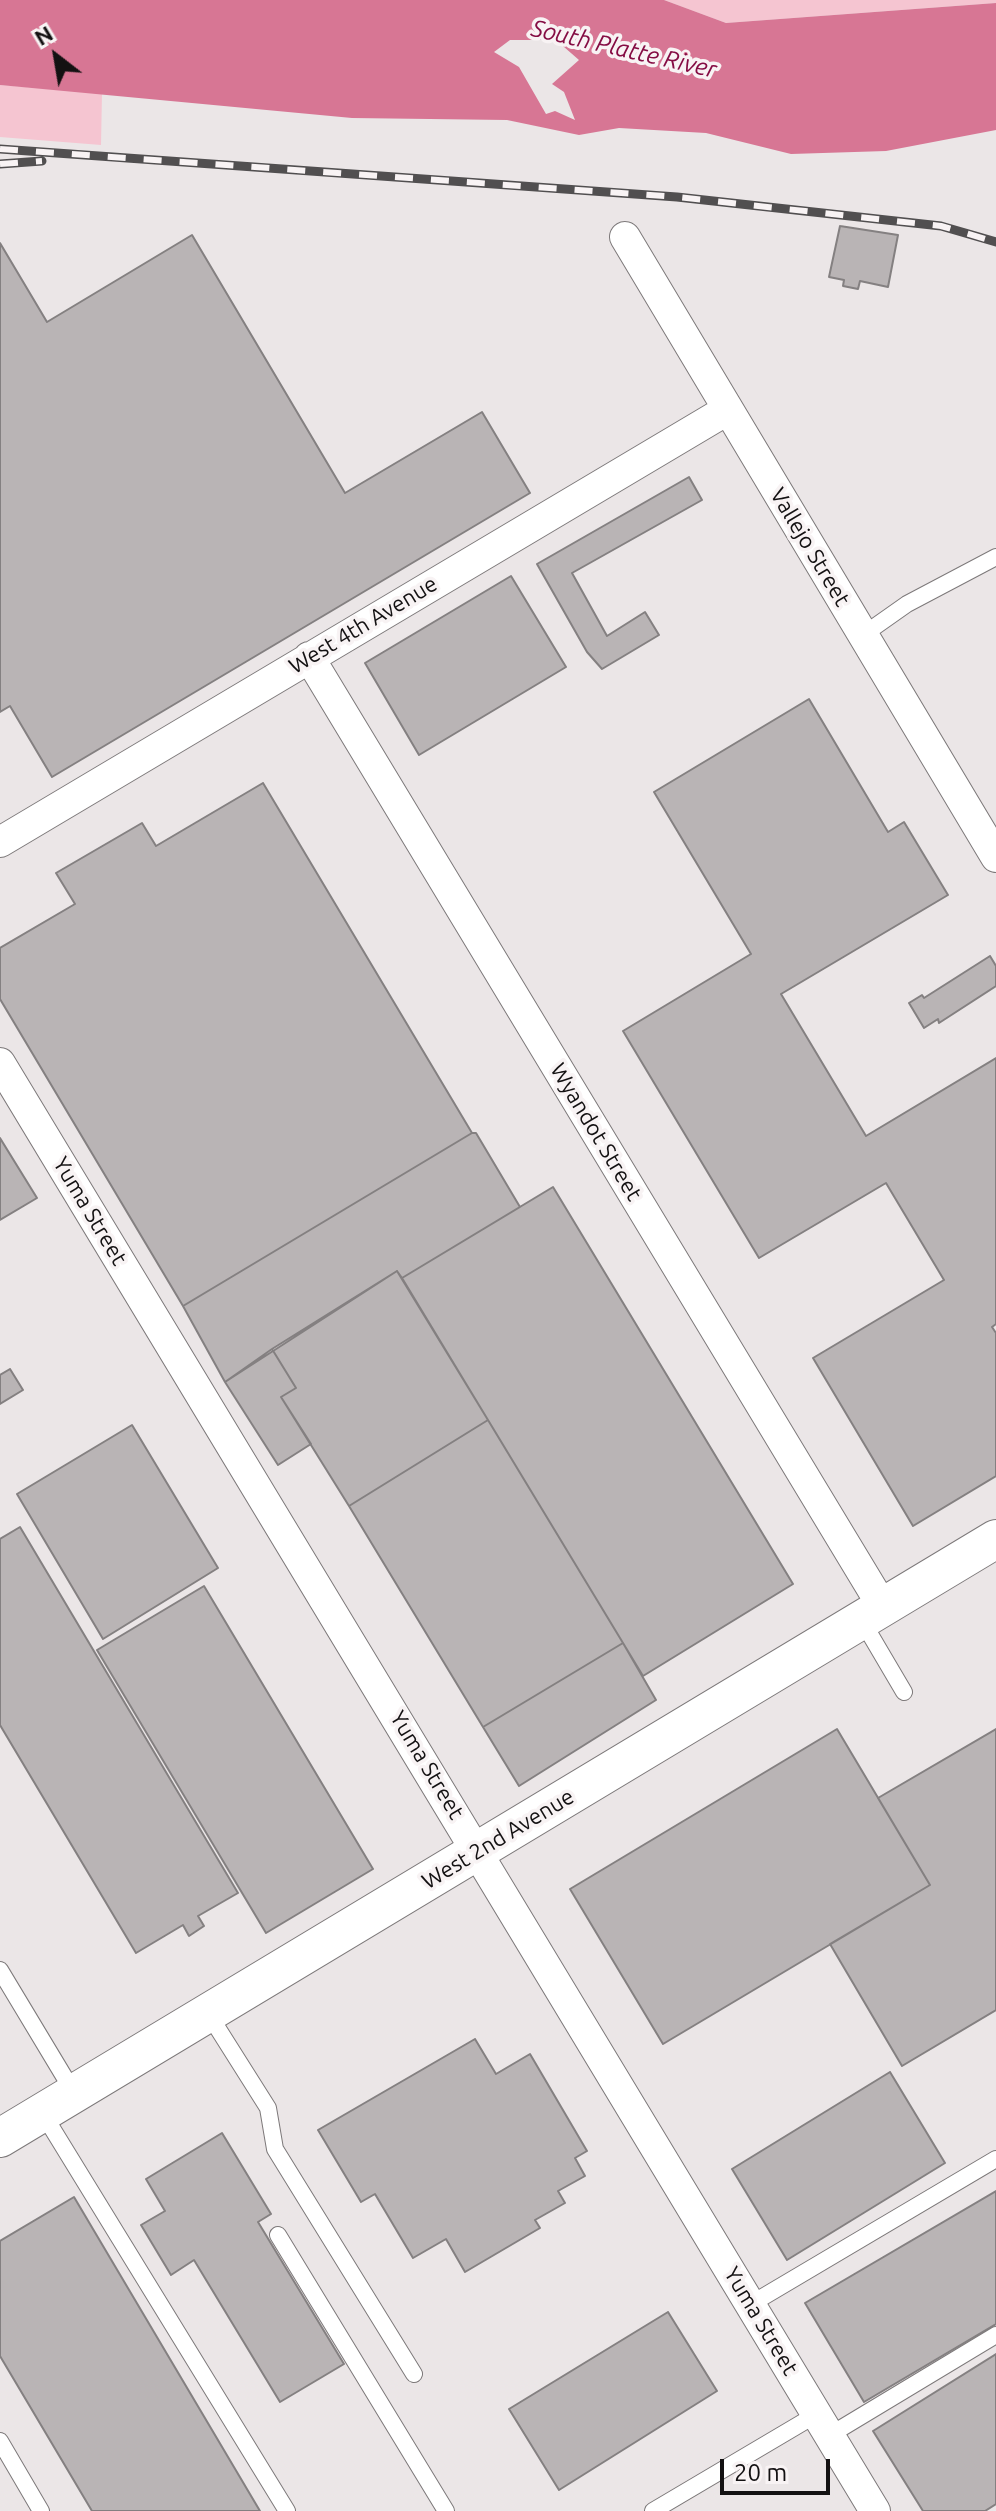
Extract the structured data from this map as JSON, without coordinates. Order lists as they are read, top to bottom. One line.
{"streets":{"street":["Vallejo Street","West 4th Avenue","Wyandot Street","Yuma Street","West 2nd Avenue"]},"crossings":[["Vallejo Street","West 4th Avenue"],["West 4th Avenue","Wyandot Street"],["Wyandot Street","West 2nd Avenue"],["Yuma Street","West 2nd Avenue"]],"water":["South Platte River"],"scale_bar":"20 m","north":"top left"}
